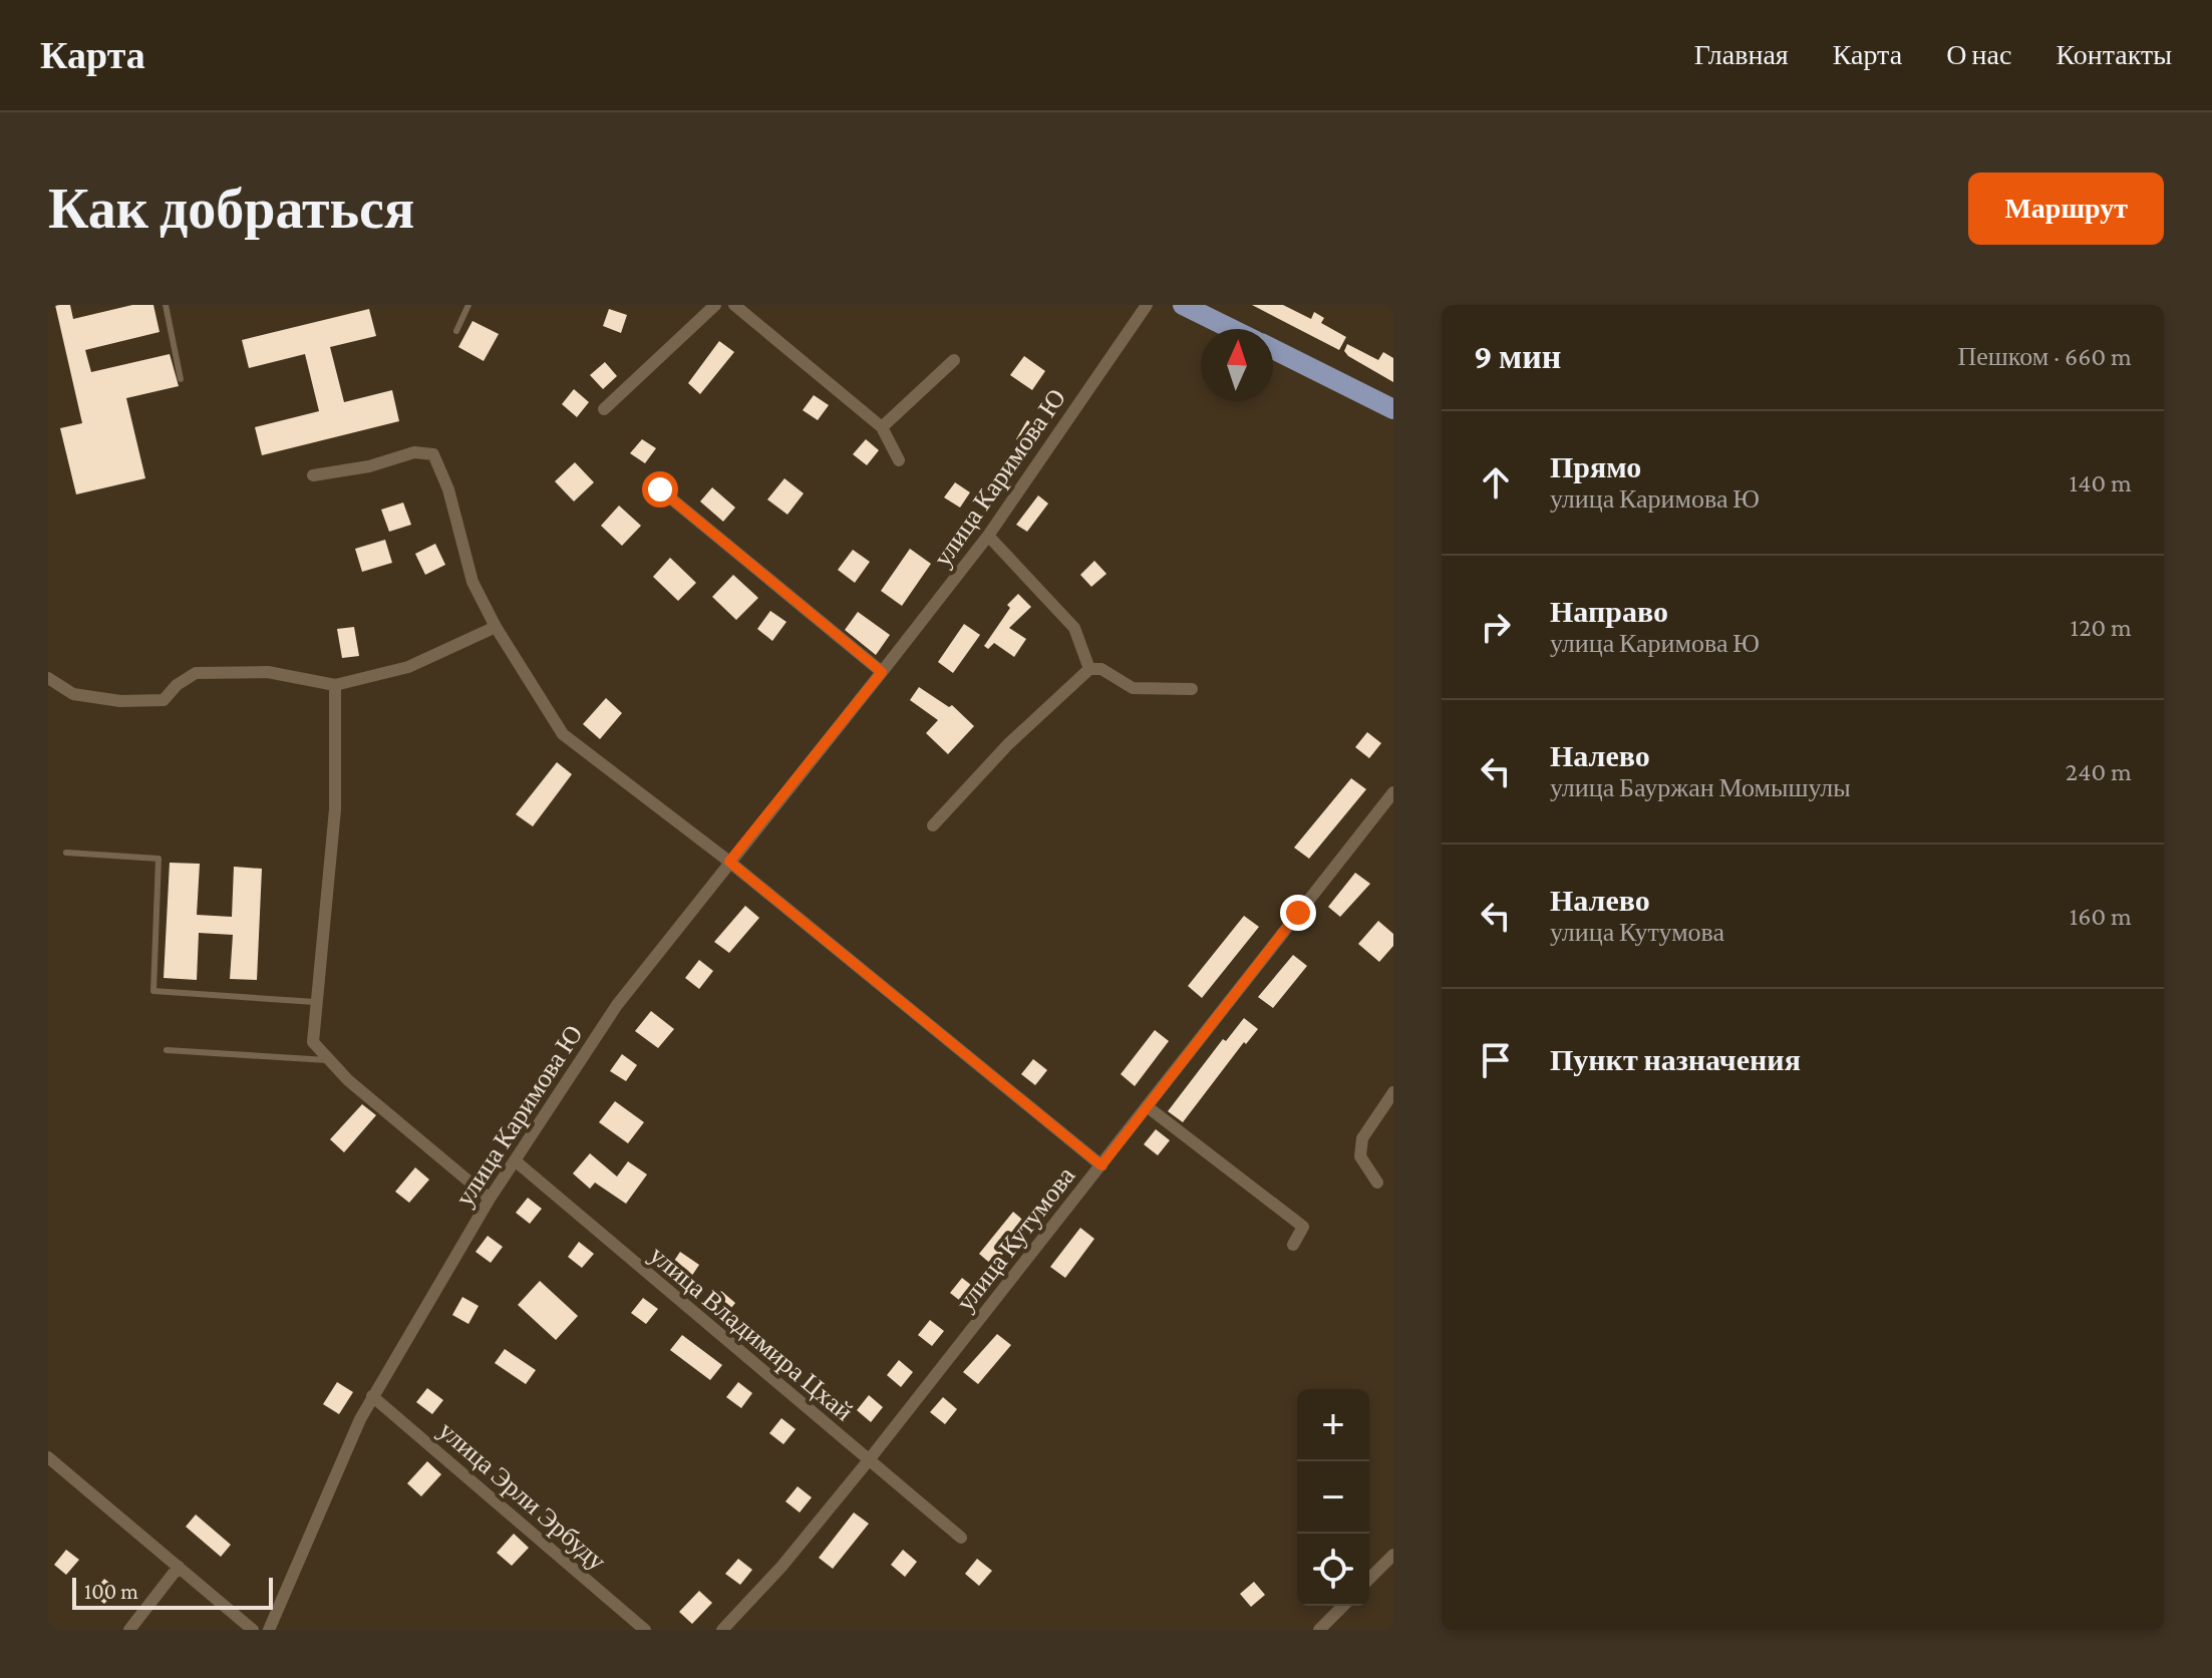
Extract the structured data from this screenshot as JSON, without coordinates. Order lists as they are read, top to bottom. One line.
{"streets":{"street":["улица Каримова Ю","улица Кутумова","улица Владимира Цхай","улица Эрли Эрбуду"]},"crossings":[["улица Каримова Ю","улица Владимира Цхай"],["улица Каримова Ю","улица Эрли Эрбуду"],["улица Кутумова","улица Владимира Цхай"]],"scale_bar":"100 m","north":"top","page":{"header":"Карта","nav":["Главная","Карта","О нас","Контакты"],"buttons":"Маршрут","title":"Как добраться","heading":["9 мин","Пешком · 660 m"],"list":[["Прямо","улица Каримова Ю","140 m"],["Направо","улица Каримова Ю","120 m"],["Налево","улица Бауржан Момышулы","240 m"],["Налево","улица Кутумова","160 m"],"Пункт назначения"],"map_buttons":["+","−"],"scale":"100 m"}}
